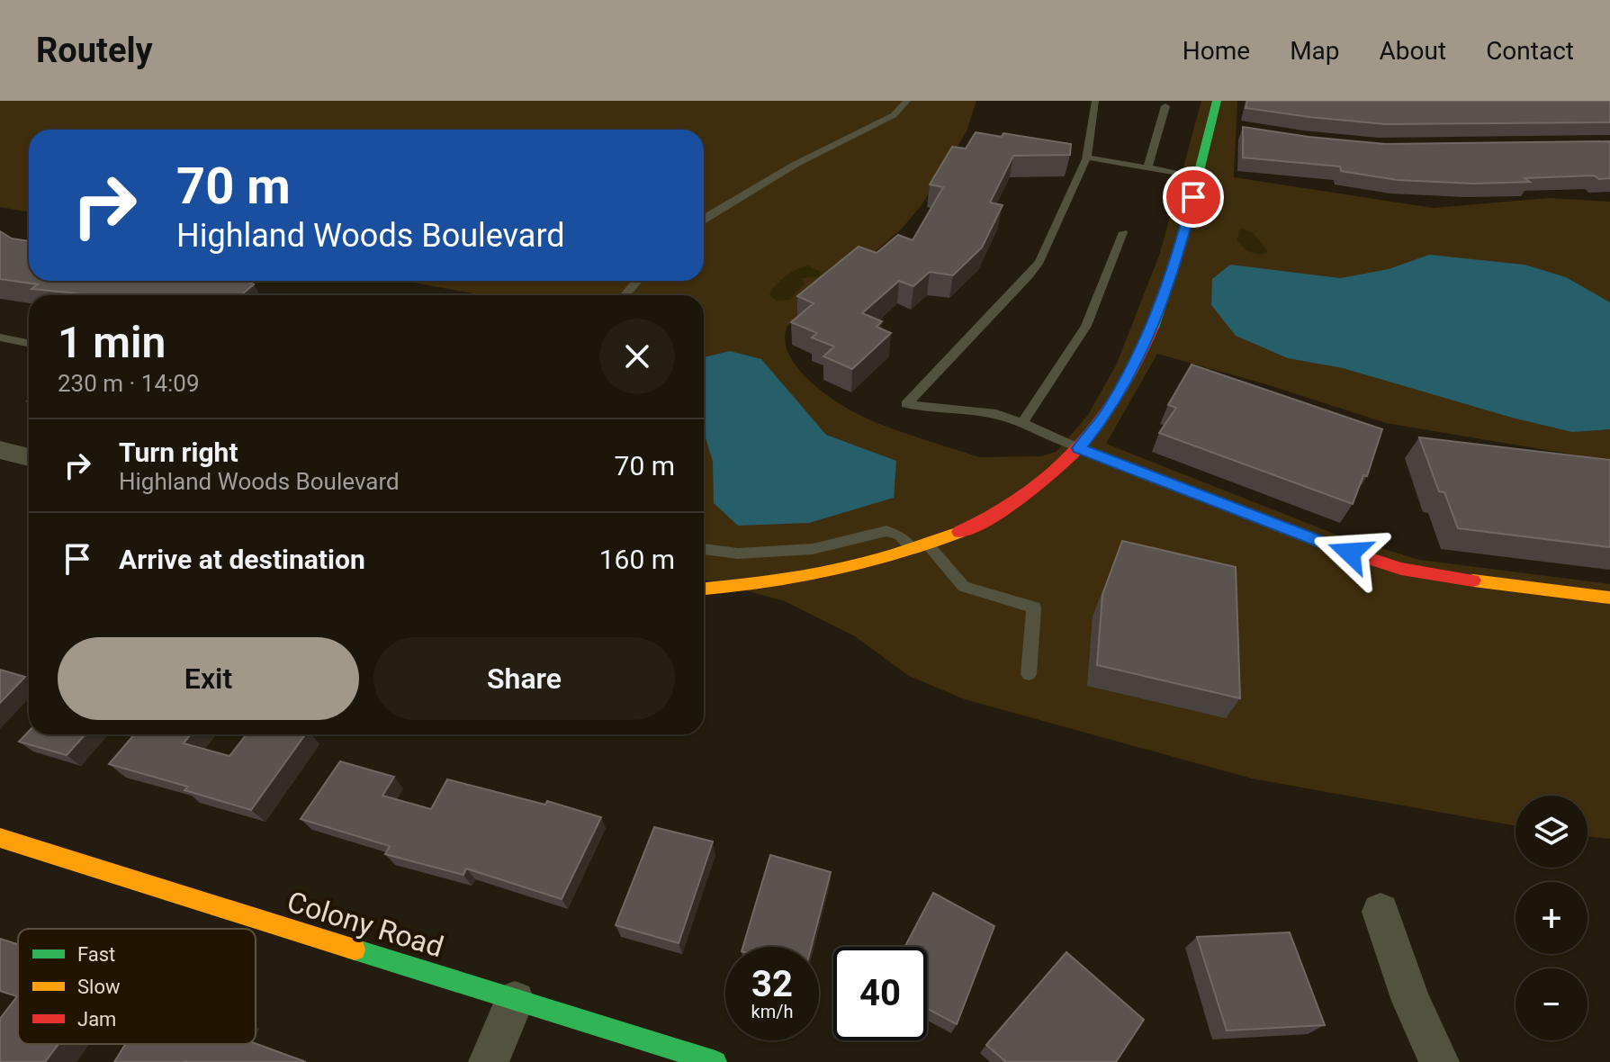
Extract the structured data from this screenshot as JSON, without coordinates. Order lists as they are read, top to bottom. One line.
{"streets":{"street":["Colony Road"]},"legend":["Fast","Slow","Jam"],"page":{"header":"Routely","nav":["Home","Map","About","Contact"],"turn":["70 m","Highland Woods Boulevard"],"heading":["1 min","230 m · 14:09"],"list":[{"name":"Turn right","note":"Highland Woods Boulevard","value":"70 m"},{"name":"Arrive at destination","value":"160 m"}],"buttons":["Exit","Share"],"map_buttons":["+","−"],"speed":"32 km/h","limit":"40"}}
